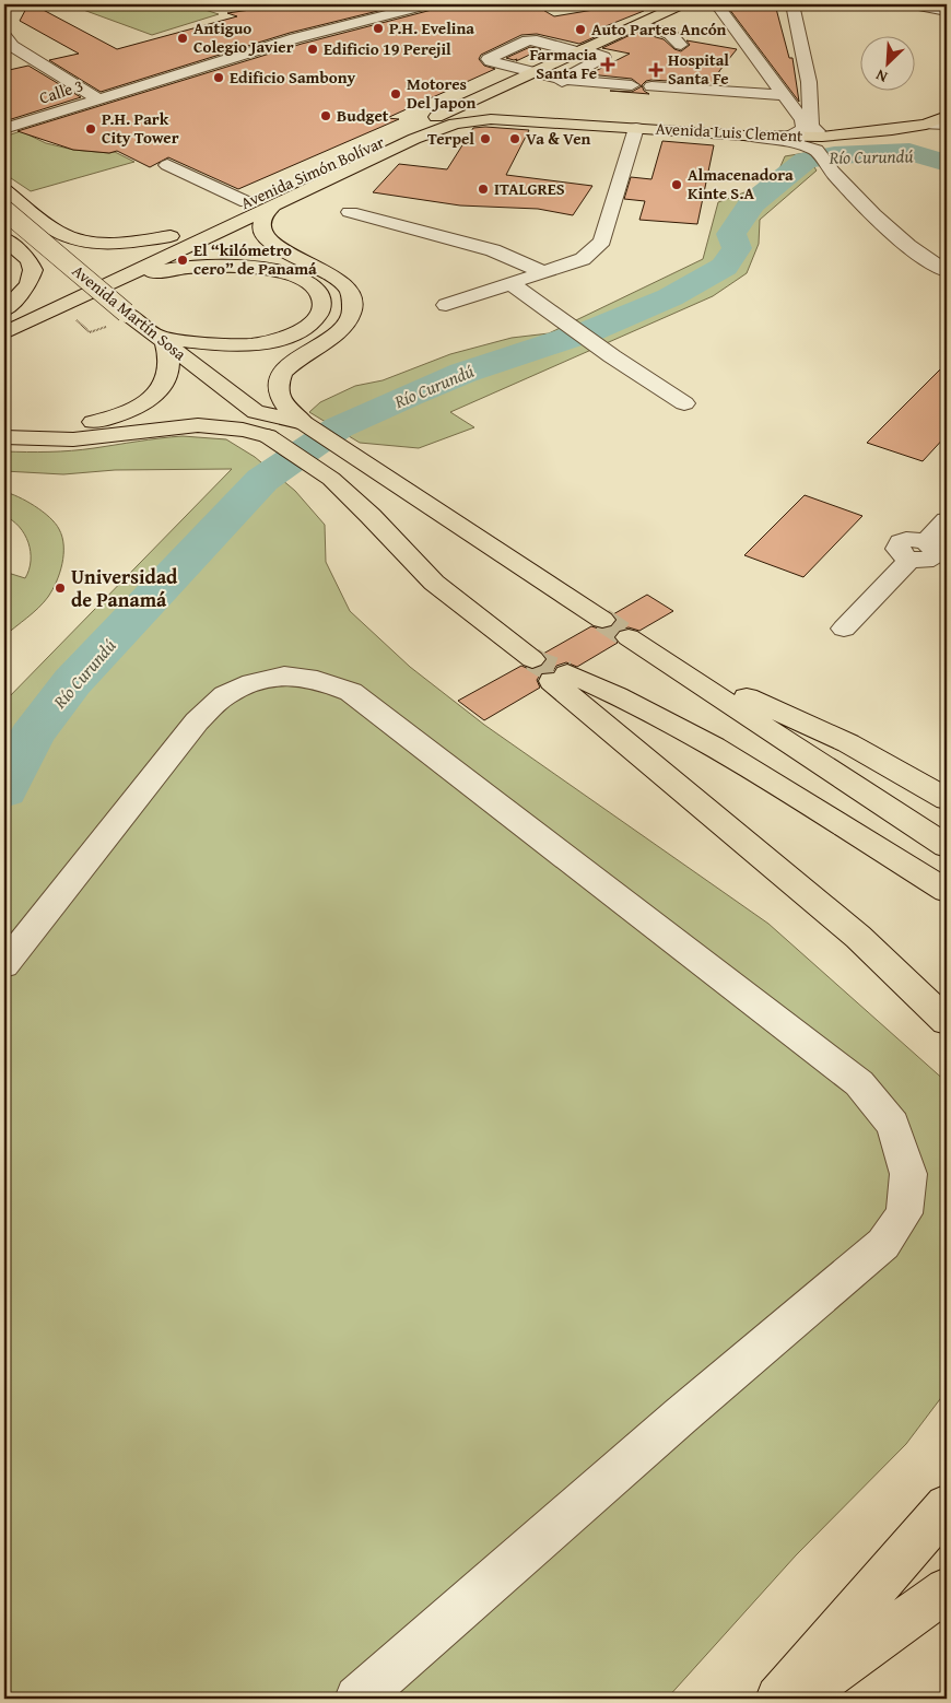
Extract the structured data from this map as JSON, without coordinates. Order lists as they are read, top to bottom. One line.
{"streets":{"main road":["Avenida Luis Clement","Avenida Simón Bolívar","Avenida Martín Sosa"],"street":["Calle 3"]},"crossings":[["Avenida Luis Clement","Avenida Simón Bolívar"]],"water":["Río Curundú"],"places":{"other":["P.H. Evelina","Auto Partes Ancón","Antiguo Colegio Javier","Edificio 19 Perejil","Edificio Sambony","Motores Del Japon","Budget","P.H. Park City Tower","Terpel","Va & Ven","Almacenadora Kinte S.A","ITALGRES","El “kilómetro cero” de Panamá","Universidad de Panamá"],"health":["Farmacia Santa Fe","Hospital Santa Fe"]},"north":"bottom left"}
